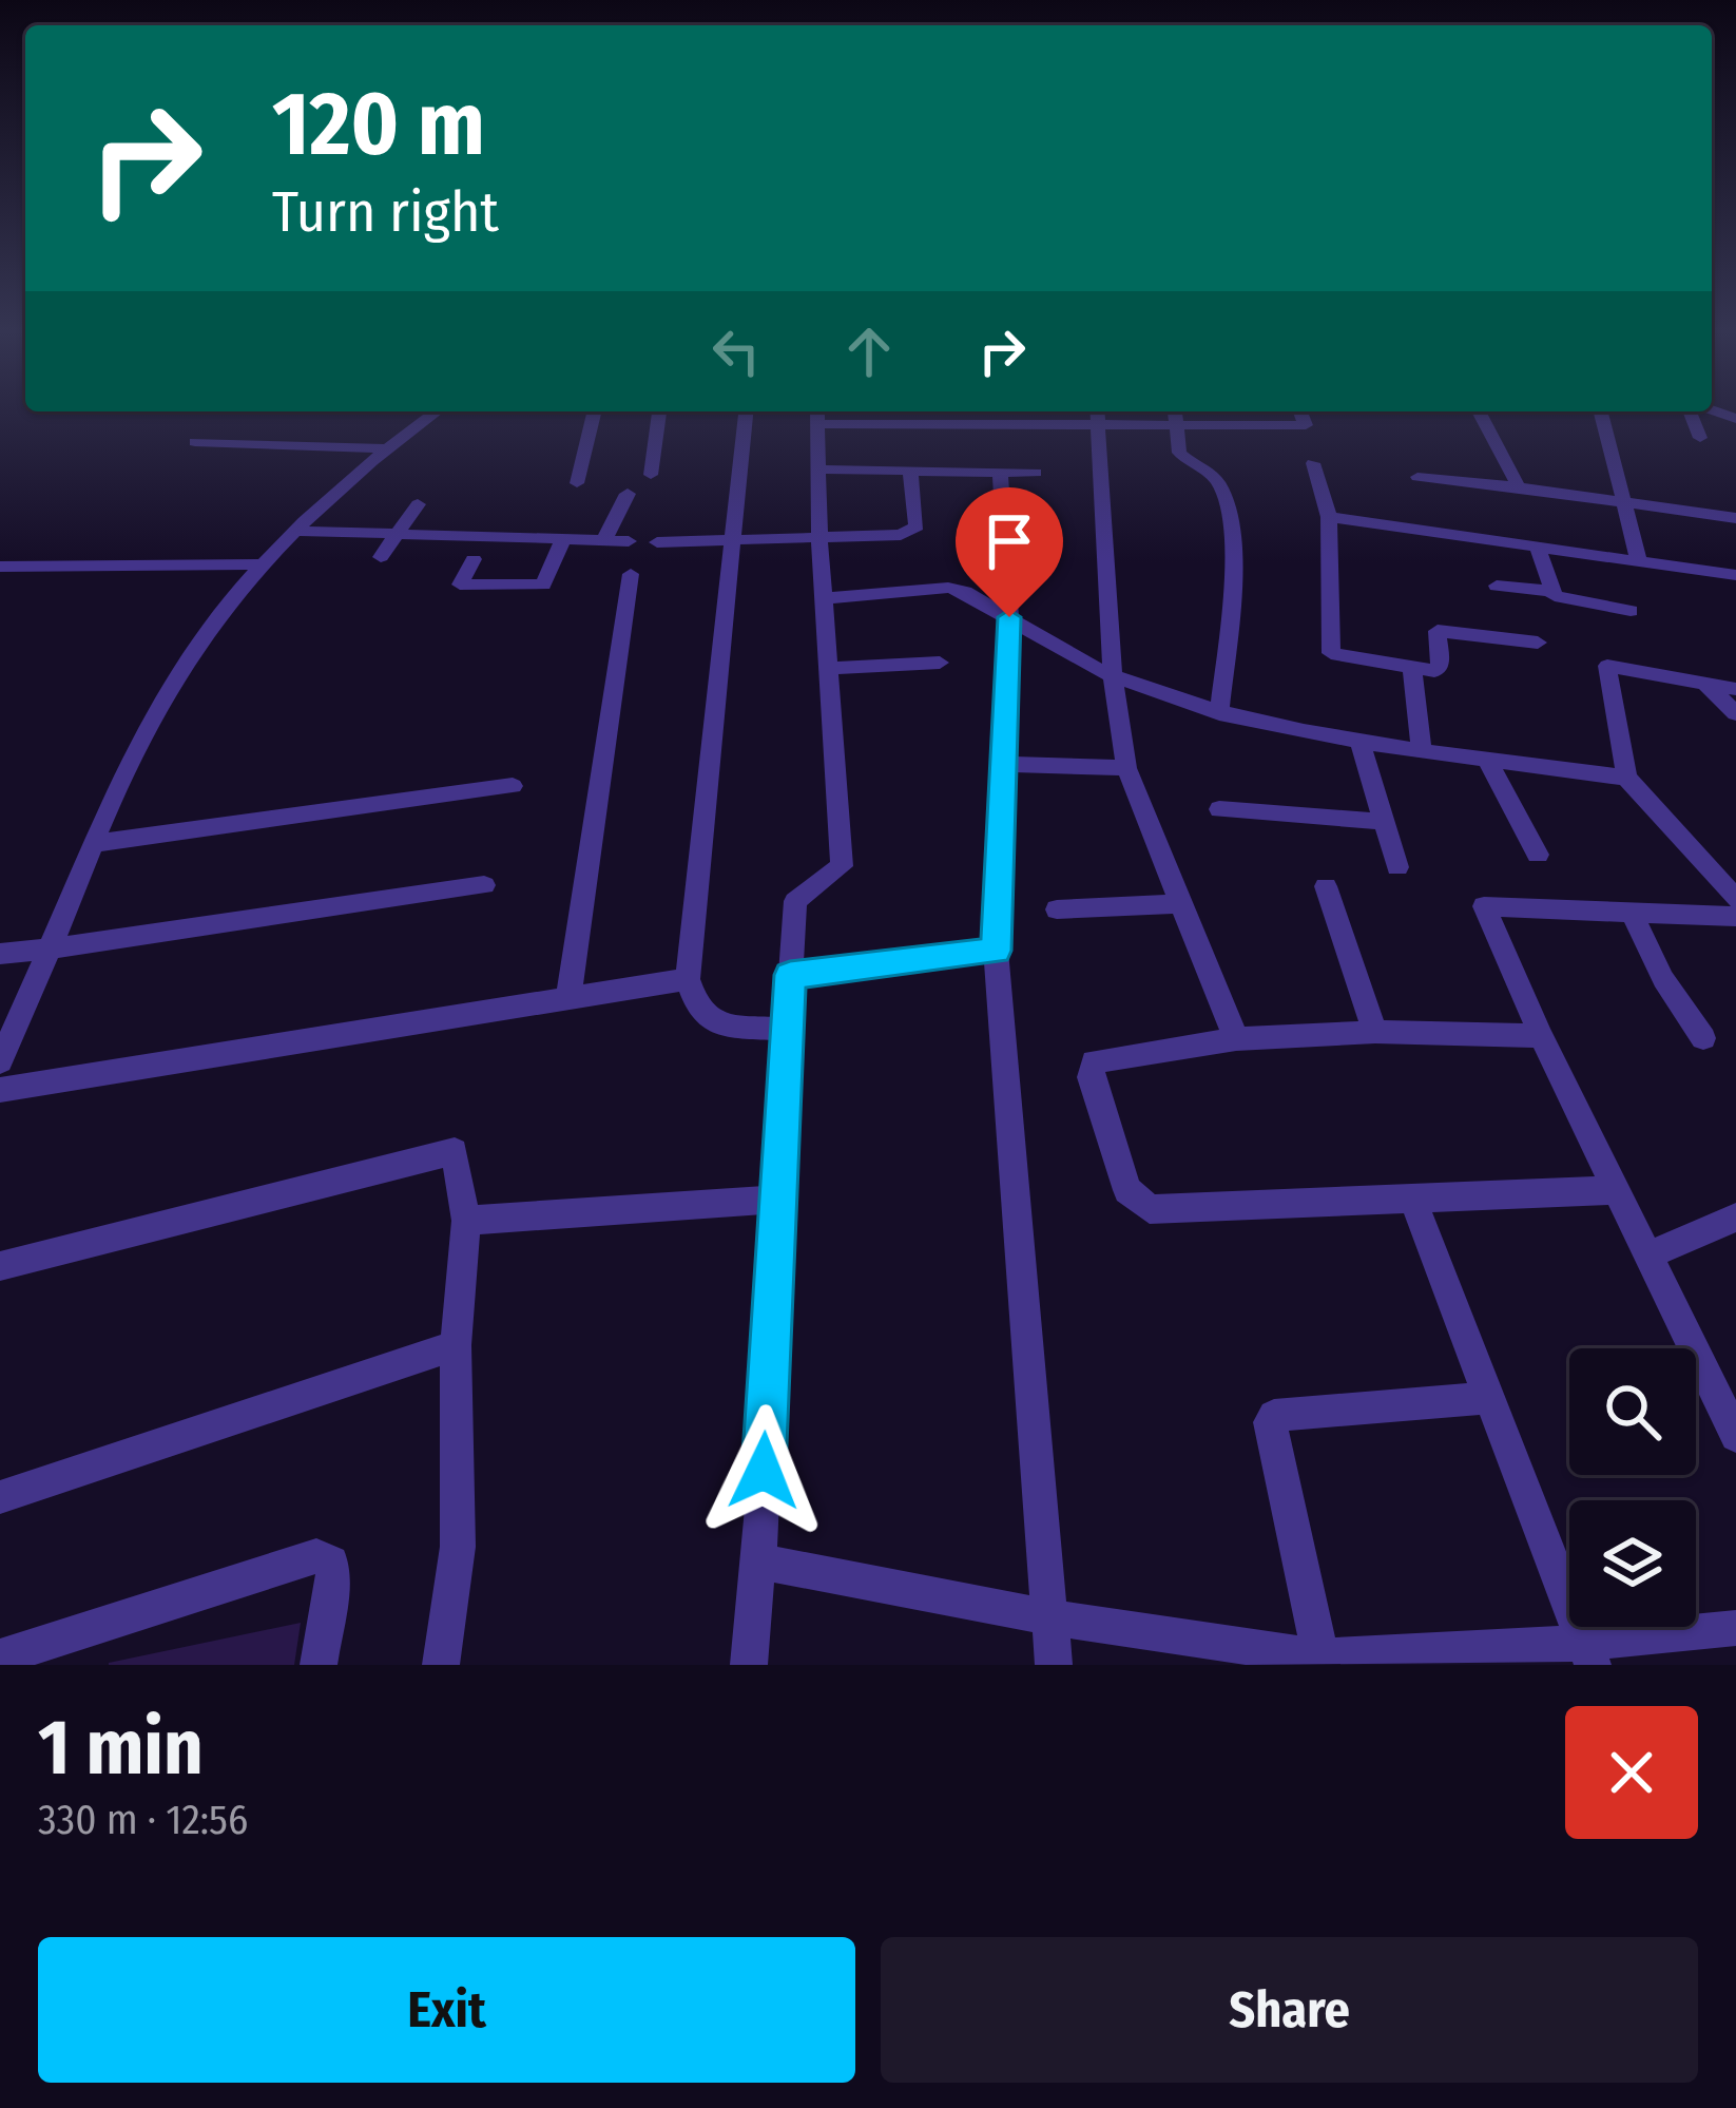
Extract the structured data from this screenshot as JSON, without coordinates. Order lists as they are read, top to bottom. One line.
{"page":{"turn":["120 m","Turn right"],"heading":["1 min","330 m · 12:56"],"buttons":["Exit","Share"]}}
